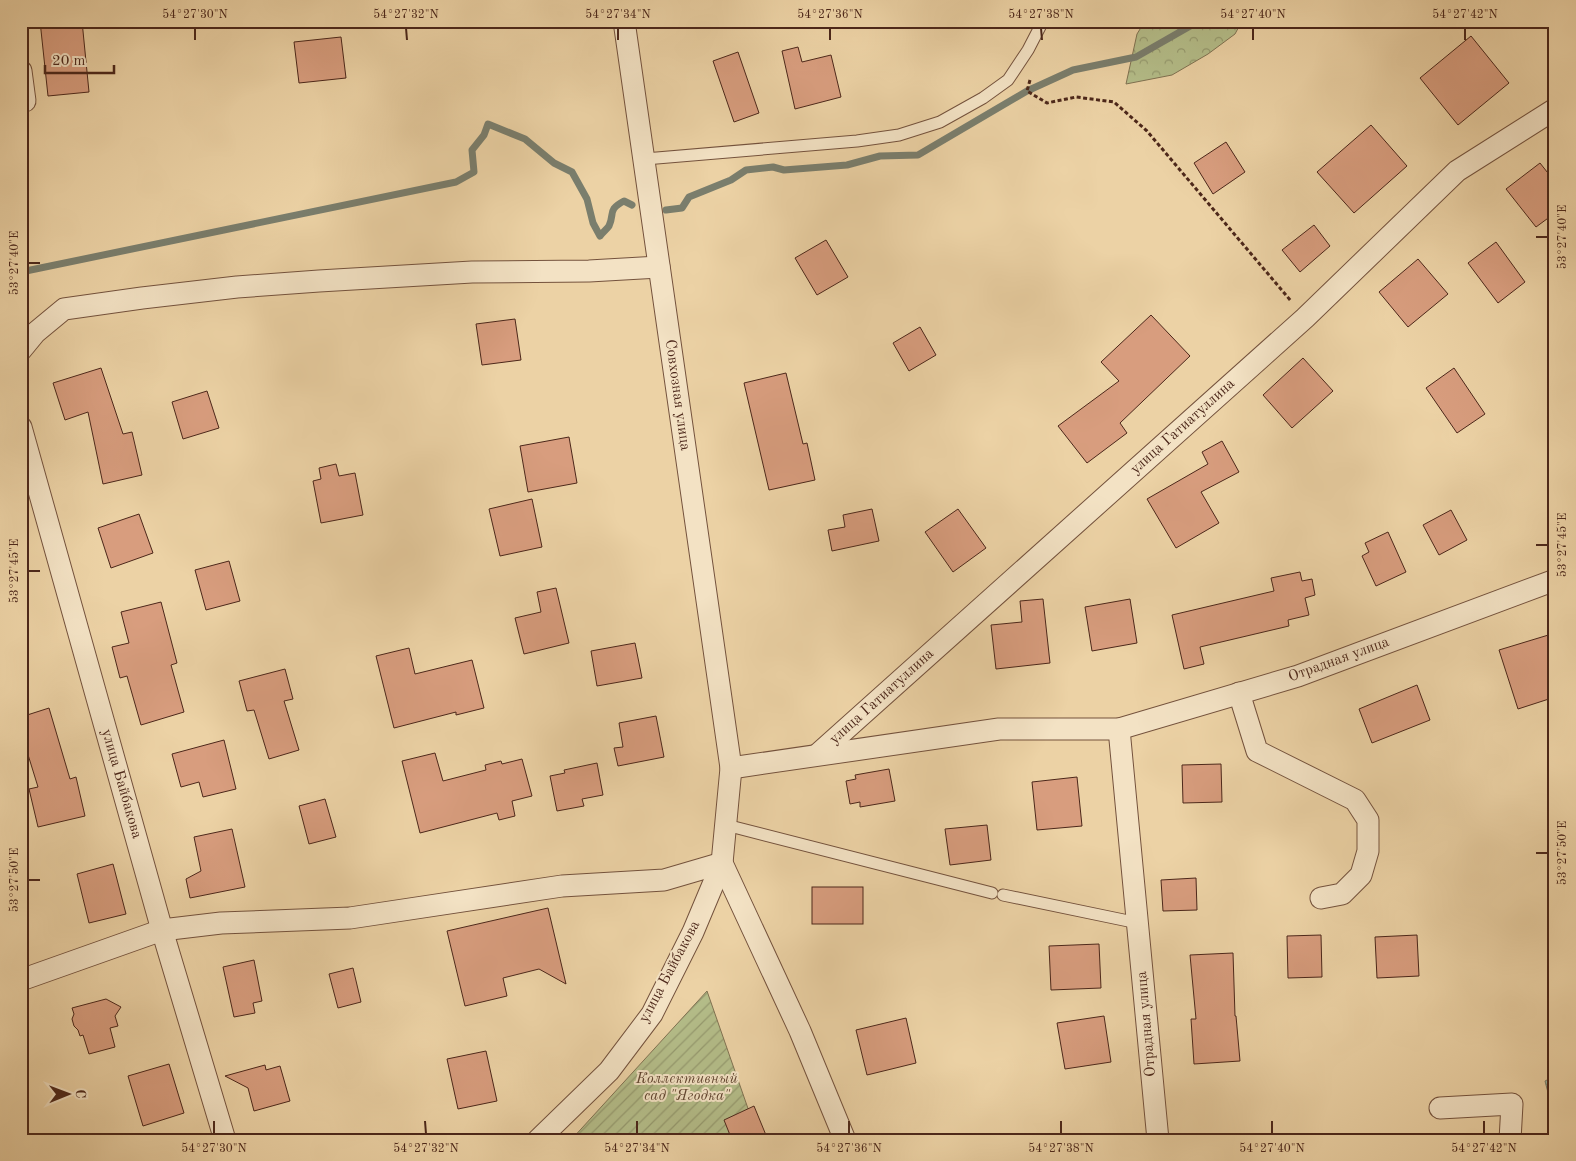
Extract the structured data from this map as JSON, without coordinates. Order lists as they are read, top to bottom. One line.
{"streets":{"street":["Совхозная улица","улица Гатиатуллина","Отрадная улица","улица Байбакова"]},"crossings":[["Совхозная улица","Отрадная улица"],["Совхозная улица","улица Байбакова"],["улица Гатиатуллина","Отрадная улица"],["Отрадная улица","улица Байбакова"]],"parks":["Коллективный сад \"Ягодка\""],"scale_bar":"20 m","north":"right","coordinates":["54°27'30\"N","54°27'32\"N","54°27'34\"N","54°27'36\"N","54°27'38\"N","54°27'40\"N","54°27'42\"N","53°27'40\"E","53°27'45\"E","53°27'50\"E"]}
